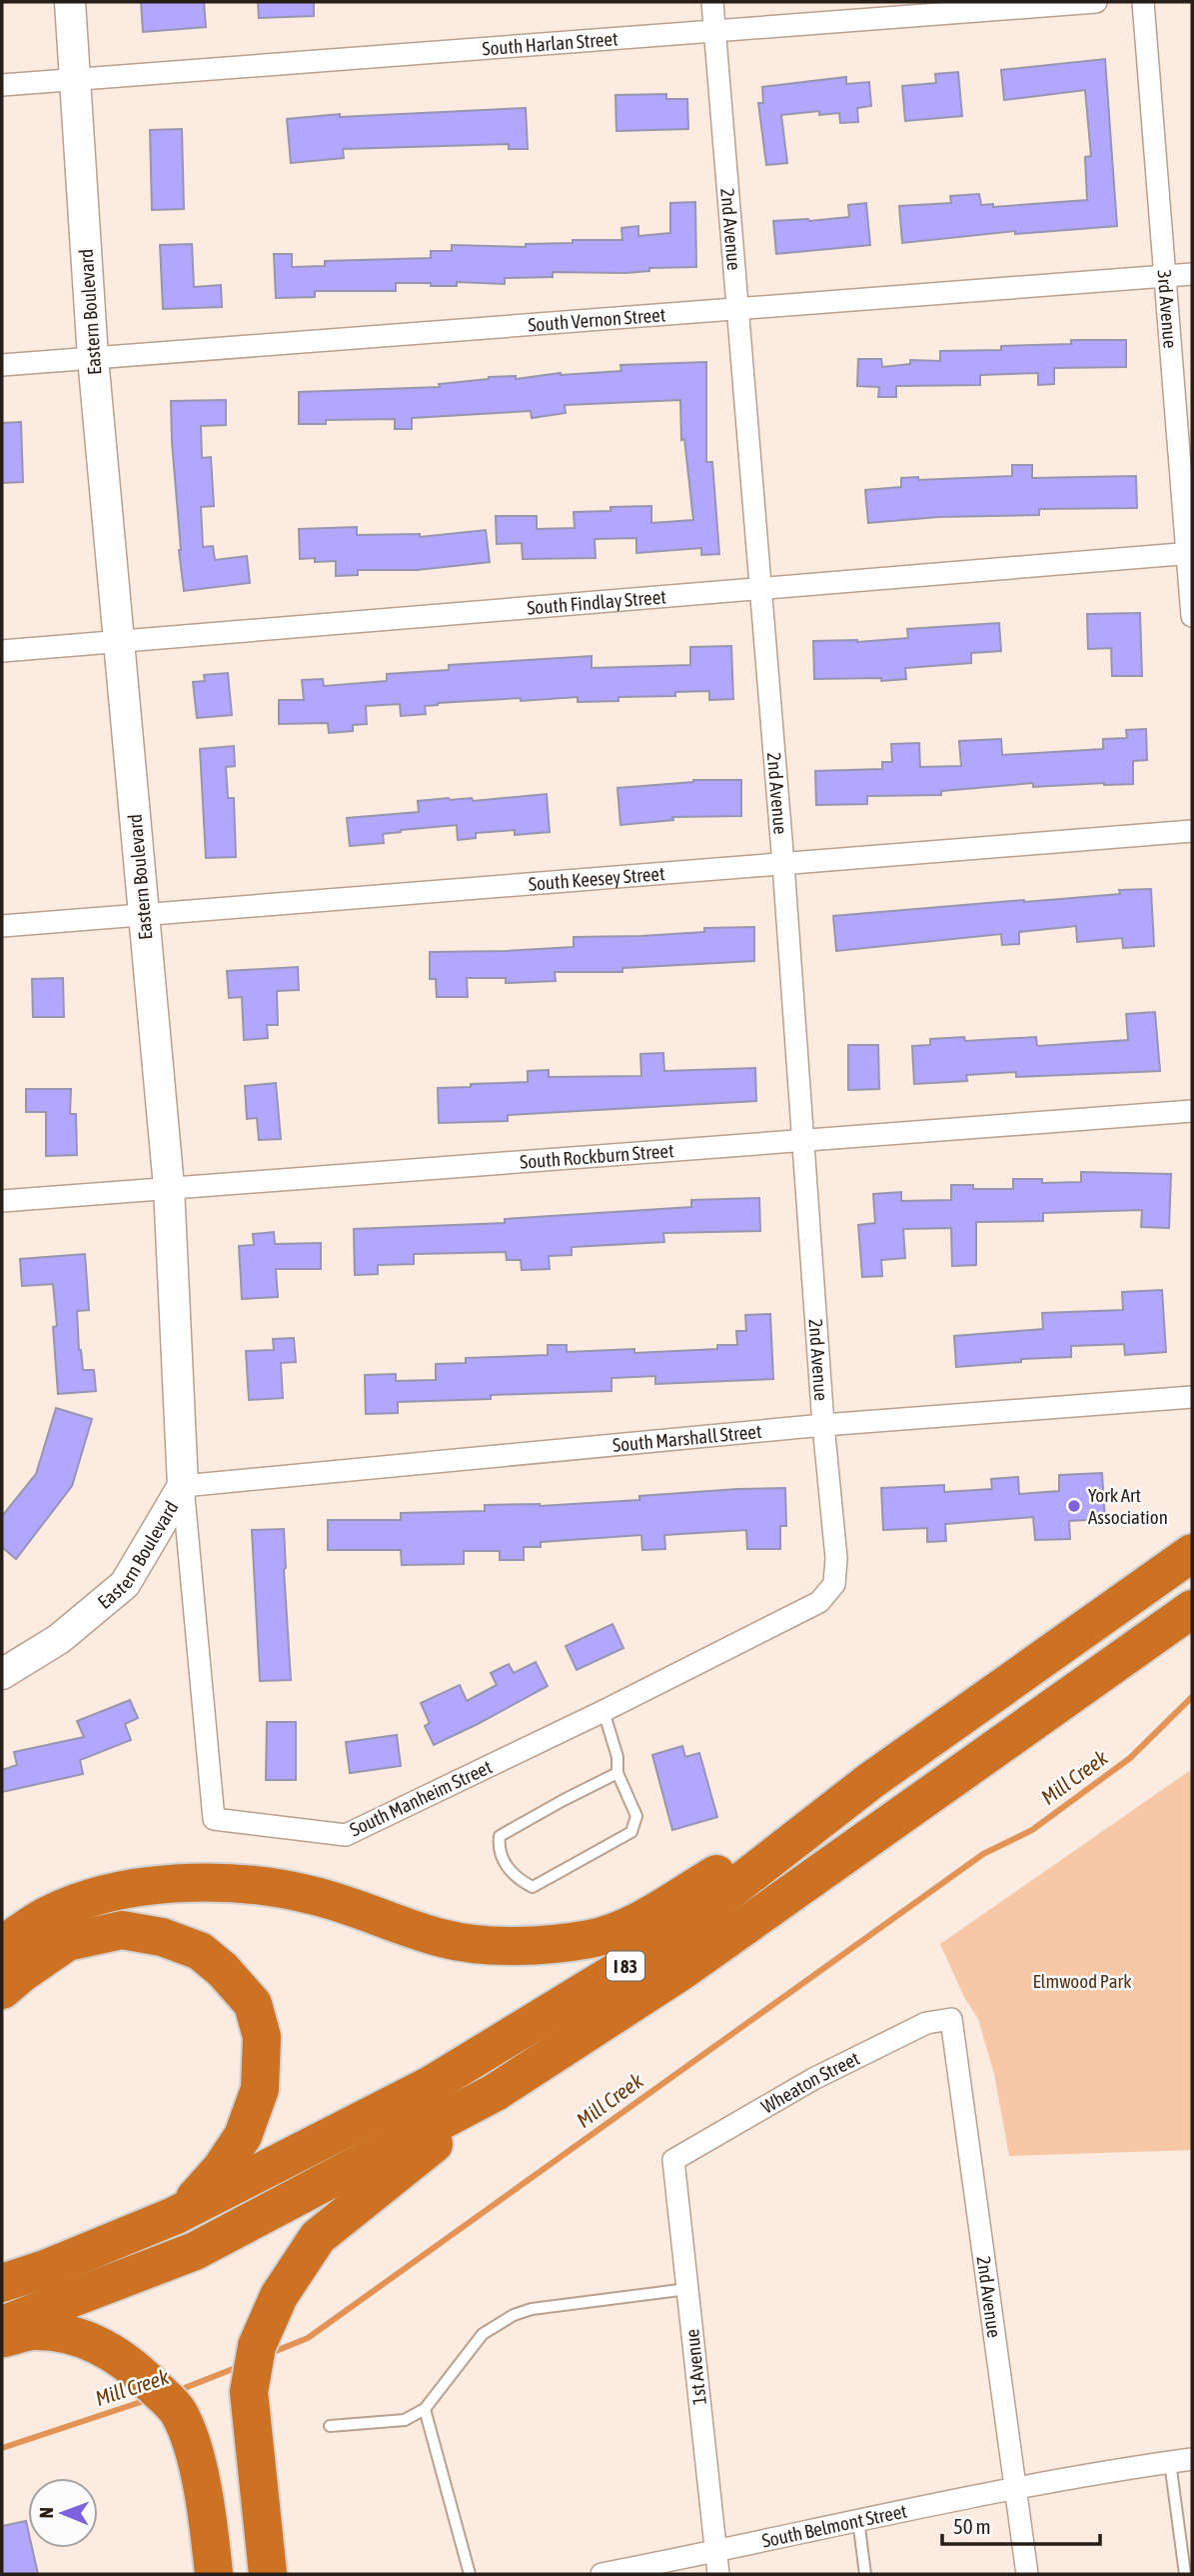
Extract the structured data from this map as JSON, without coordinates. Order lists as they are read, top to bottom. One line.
{"streets":{"highway":["I 83"],"street":["South Harlan Street","2nd Avenue","3rd Avenue","Eastern Boulevard","South Vernon Street","South Findlay Street","South Keesey Street","South Rockburn Street","South Marshall Street","South Manheim Street","Wheaton Street","1st Avenue","South Belmont Street"]},"crossings":[["South Harlan Street","2nd Avenue"],["South Harlan Street","Eastern Boulevard"],["2nd Avenue","South Vernon Street"],["2nd Avenue","South Findlay Street"],["2nd Avenue","South Keesey Street"],["2nd Avenue","South Rockburn Street"],["2nd Avenue","South Marshall Street"],["2nd Avenue","South Manheim Street"],["2nd Avenue","Wheaton Street"],["2nd Avenue","South Belmont Street"],["3rd Avenue","South Vernon Street"],["3rd Avenue","South Findlay Street"],["Eastern Boulevard","South Vernon Street"],["Eastern Boulevard","South Findlay Street"],["Eastern Boulevard","South Keesey Street"],["Eastern Boulevard","South Rockburn Street"],["Eastern Boulevard","South Marshall Street"],["Eastern Boulevard","South Manheim Street"],["South Marshall Street","South Manheim Street"],["Wheaton Street","1st Avenue"],["1st Avenue","South Belmont Street"]],"water":["Mill Creek"],"parks":["Elmwood Park"],"places":["York Art Association"],"scale_bar":"50 m","north":"left"}
